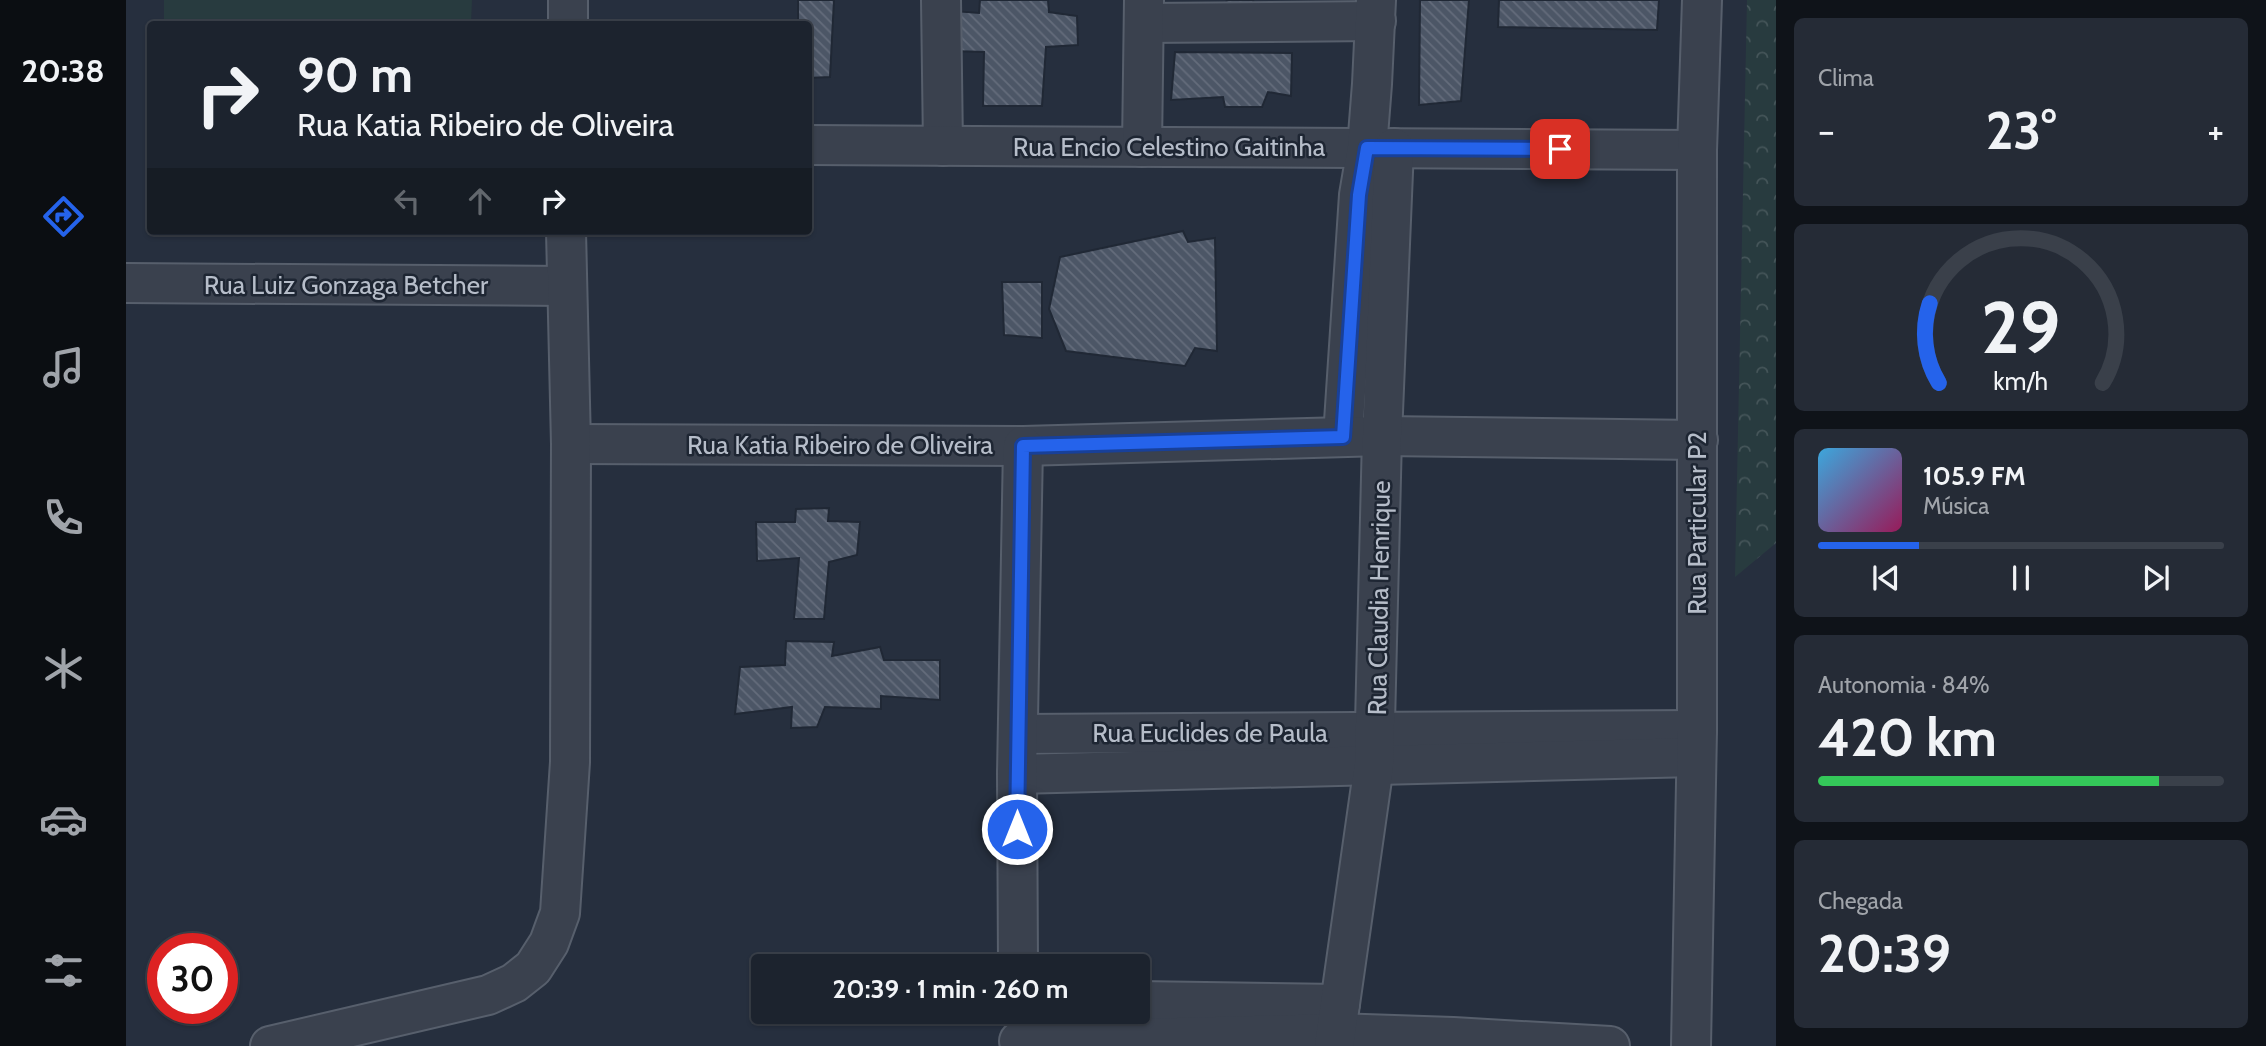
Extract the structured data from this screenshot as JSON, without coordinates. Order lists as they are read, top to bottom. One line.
{"streets":{"street":["Rua Encio Celestino Gaitinha","Rua Luiz Gonzaga Betcher","Rua Katia Ribeiro de Oliveira","Rua Particular P2","Rua Claudia Henrique","Rua Euclides de Paula"]},"crossings":[["Rua Encio Celestino Gaitinha","Rua Particular P2"],["Rua Encio Celestino Gaitinha","Rua Claudia Henrique"],["Rua Katia Ribeiro de Oliveira","Rua Particular P2"],["Rua Katia Ribeiro de Oliveira","Rua Claudia Henrique"],["Rua Particular P2","Rua Euclides de Paula"],["Rua Claudia Henrique","Rua Euclides de Paula"]],"page":{"tabs":"20:38","tile":["Clima",["Autonomia · 84%","420 km"],["Chegada","20:39"]],"turn":["90 m","Rua Katia Ribeiro de Oliveira"],"heat":["−","23°","+"],"song":["105.9 FM","Música"],"limit":"30","trip":"20:39 · 1 min · 260 m","gauge":["29","km/h"]}}
